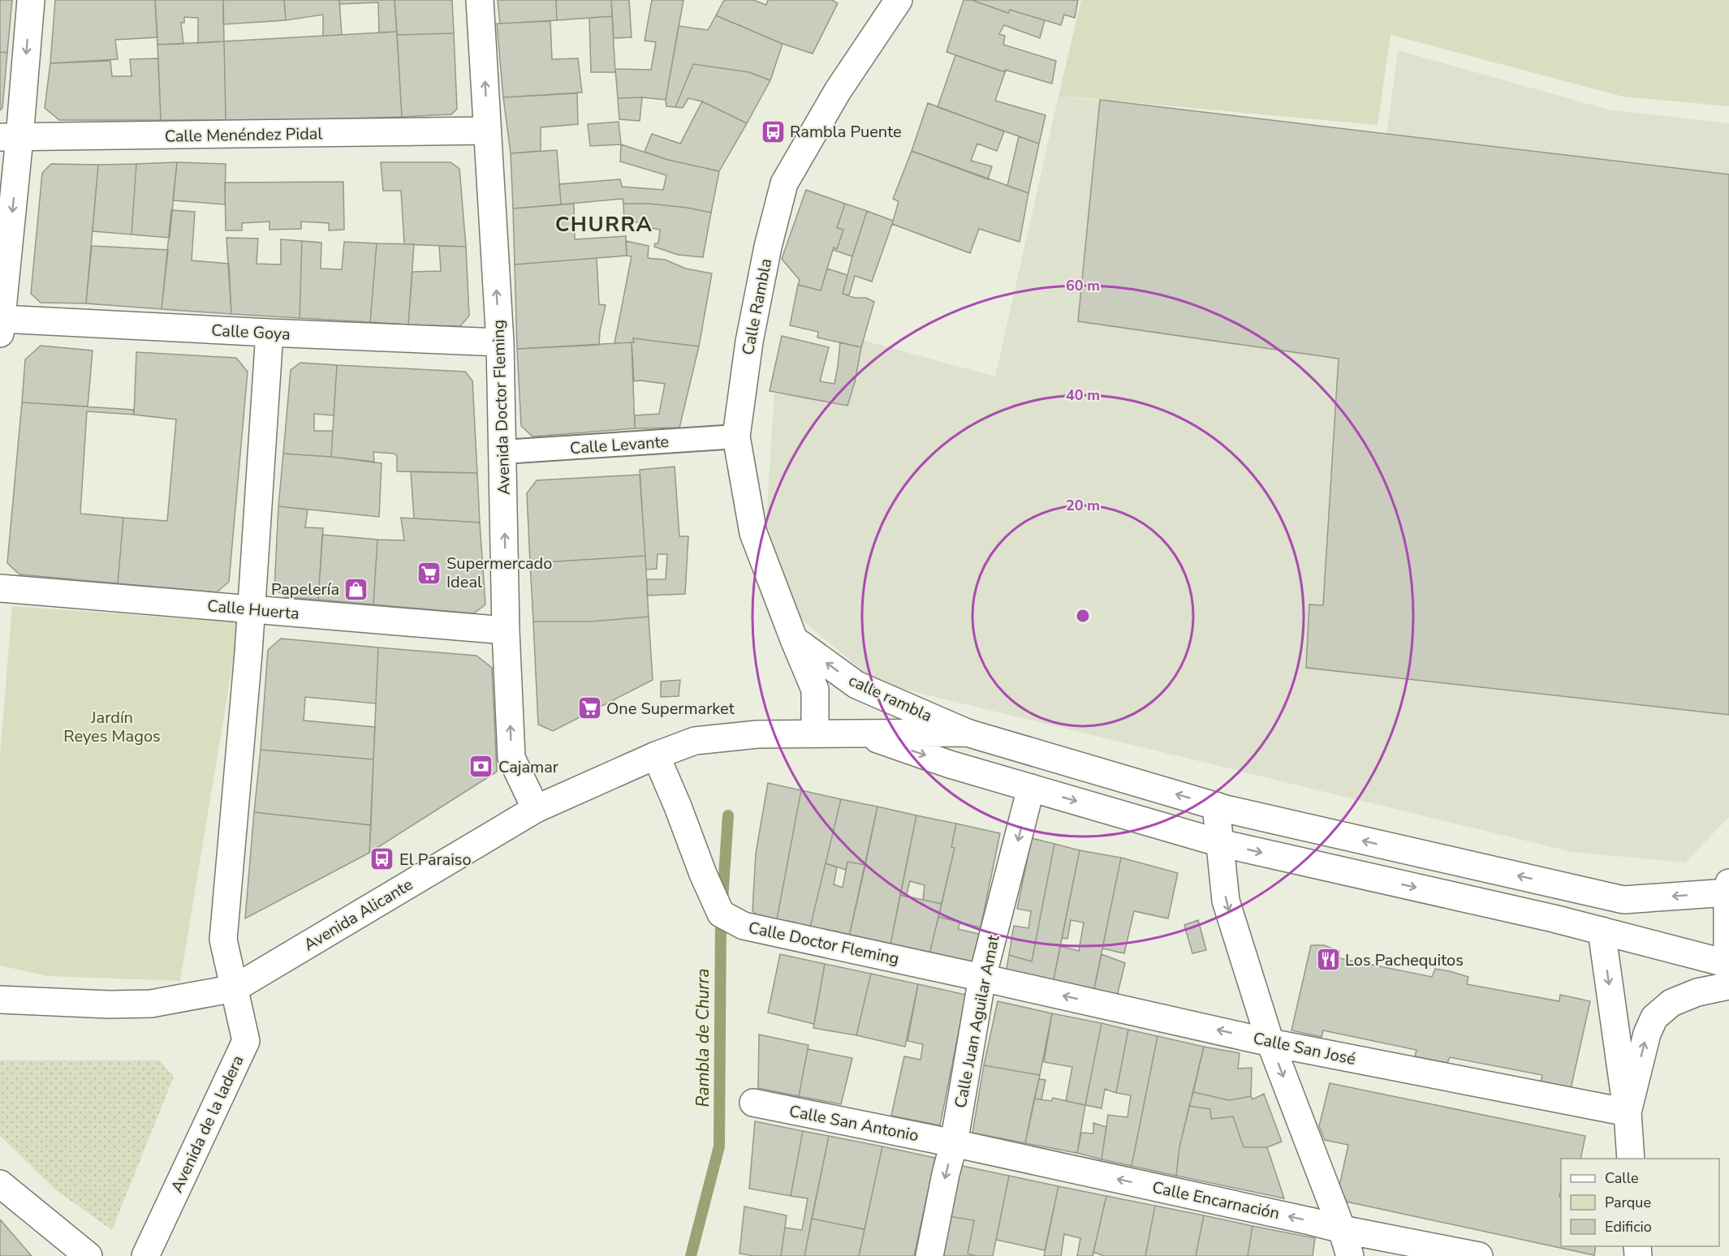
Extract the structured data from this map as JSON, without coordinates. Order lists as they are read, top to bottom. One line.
{"streets":{"street":["Calle Menéndez Pidal","Calle Rambla","Calle Goya","Avenida Doctor Fleming","Calle Levante","Calle Huerta","calle rambla","Avenida Alicante","Calle Doctor Fleming","Calle Juan Aguilar Amat","Calle San José","Calle San Antonio","Avenida de la ladera","Calle Encarnación"]},"crossings":[["Calle Menéndez Pidal","Avenida Doctor Fleming"],["Calle Rambla","Calle Levante"],["Calle Rambla","calle rambla"],["Calle Rambla","Avenida Alicante"],["Calle Goya","Avenida Doctor Fleming"],["Calle Goya","Avenida de la ladera"],["Avenida Doctor Fleming","Calle Levante"],["Avenida Doctor Fleming","Calle Huerta"],["Avenida Doctor Fleming","Avenida Alicante"],["Calle Huerta","Avenida de la ladera"],["Avenida Alicante","Calle Doctor Fleming"],["Avenida Alicante","Avenida de la ladera"],["Calle Doctor Fleming","Calle Juan Aguilar Amat"],["Calle Doctor Fleming","Calle San José"],["Calle Juan Aguilar Amat","Calle San José"],["Calle Juan Aguilar Amat","Calle San Antonio"],["Calle Juan Aguilar Amat","Calle Encarnación"],["Calle San Antonio","Calle Encarnación"]],"one_way":["Avenida Doctor Fleming","Calle Juan Aguilar Amat","Calle Encarnación"],"districts":["CHURRA"],"water":["Rambla de Churra"],"parks":["Jardín Reyes Magos"],"places":{"bus stop":["Rambla Puente","El Paraiso"],"supermarket":["Supermercado Ideal","One Supermarket"],"shop":["Papelería"],"bank":["Cajamar"],"restaurant":["Los Pachequitos"]},"legend":["Calle","Parque","Edificio"],"rings":["60 m","40 m","20 m"]}
